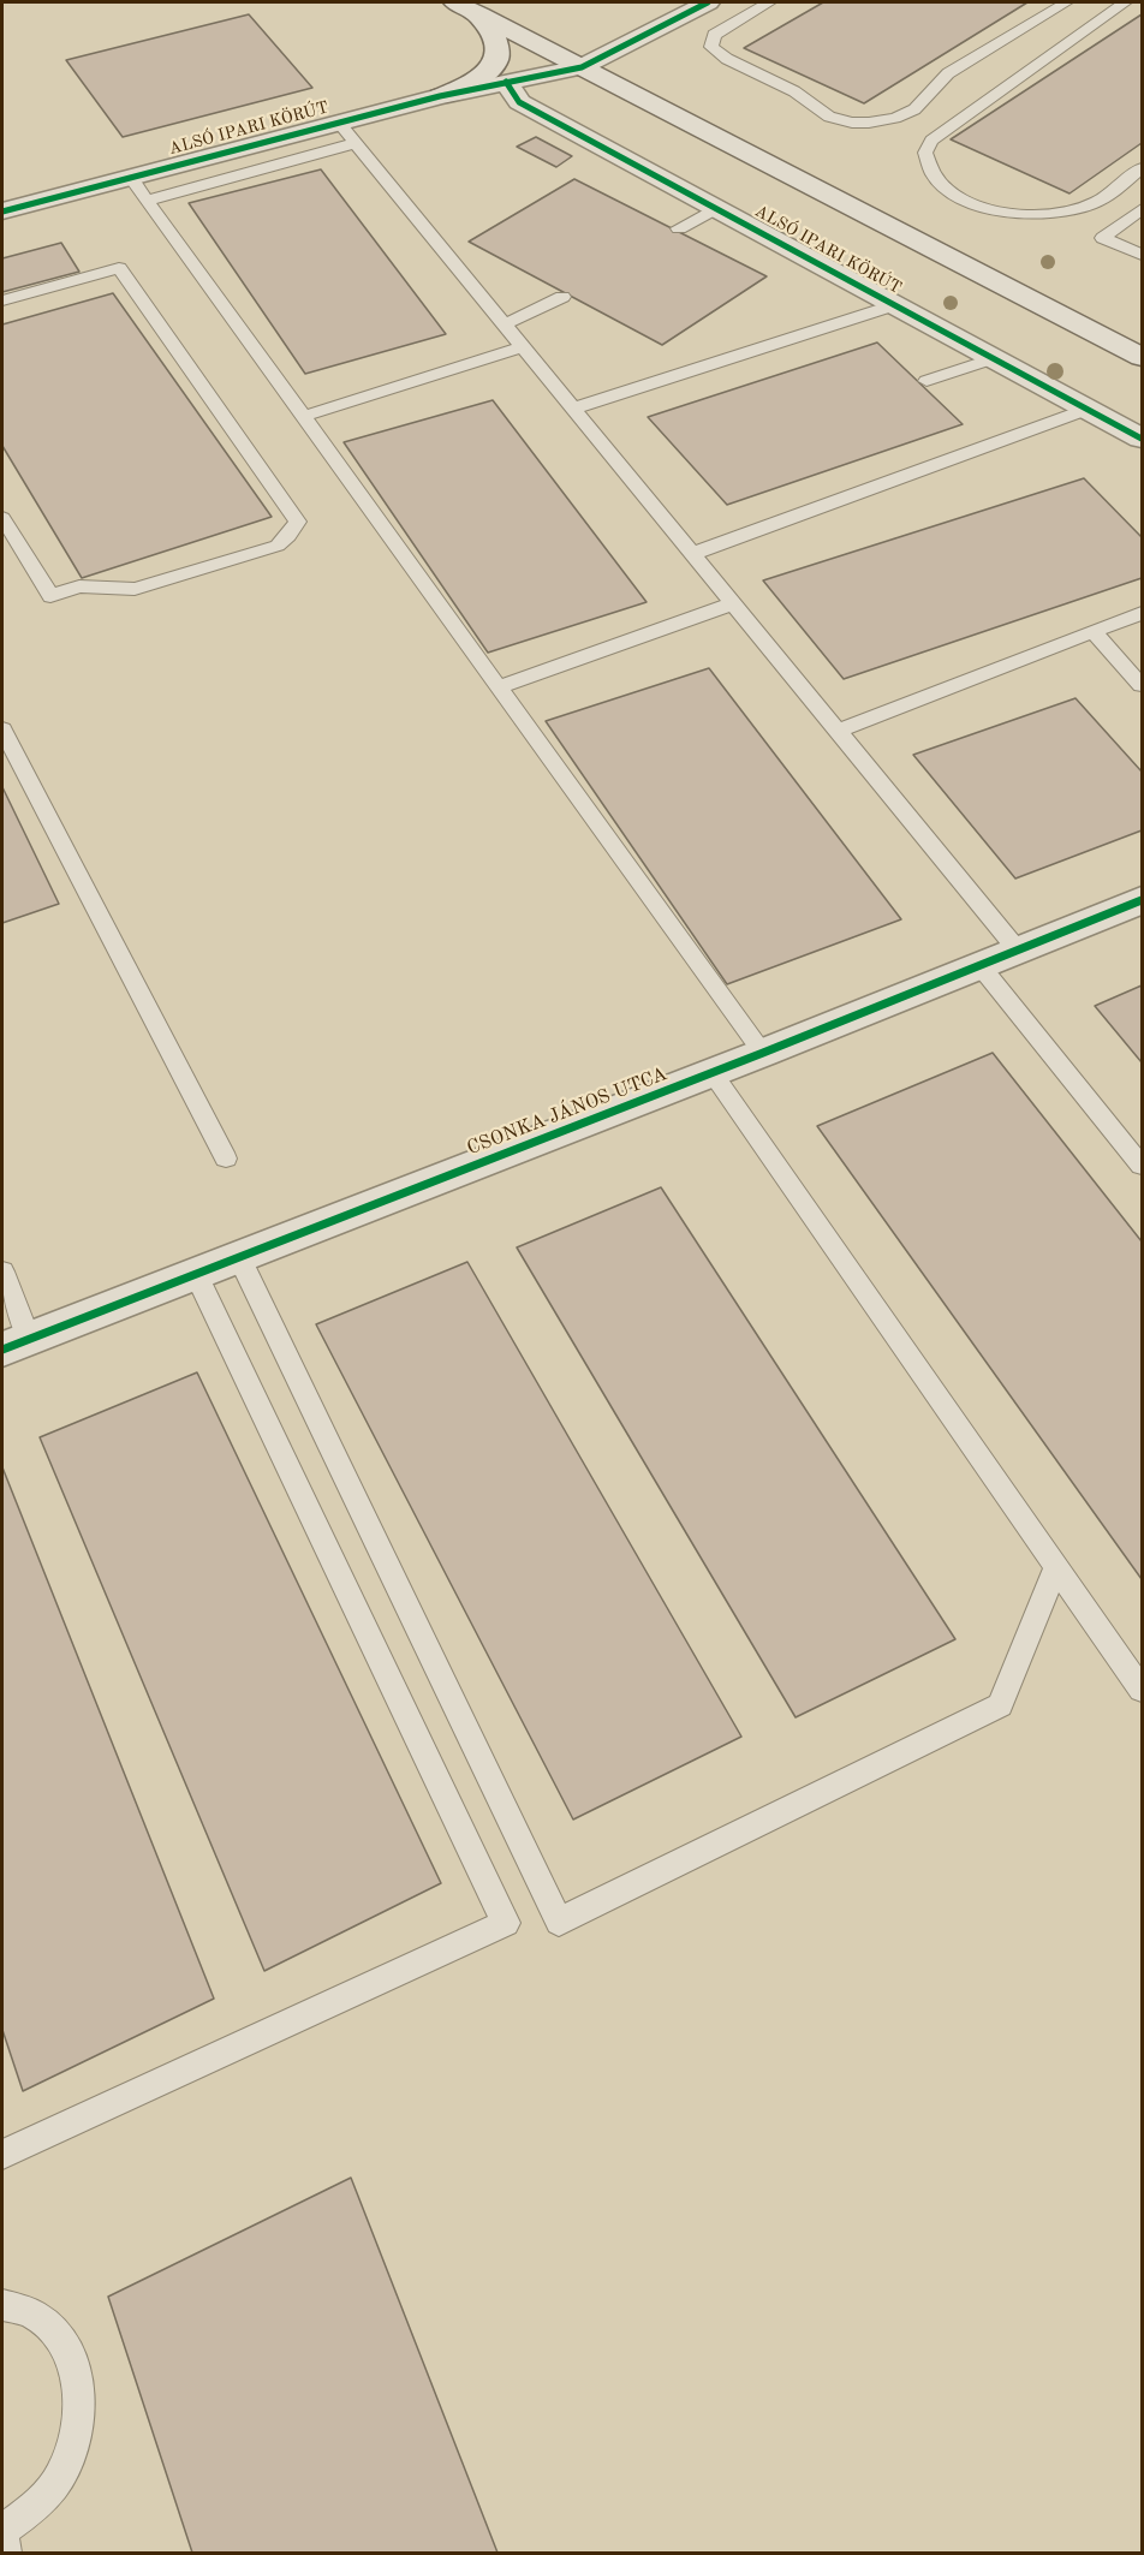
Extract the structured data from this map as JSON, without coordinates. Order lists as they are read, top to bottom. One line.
{"streets":{"street":["ALSÓ IPARI KÖRÚT","CSONKA JÁNOS UTCA"]}}
